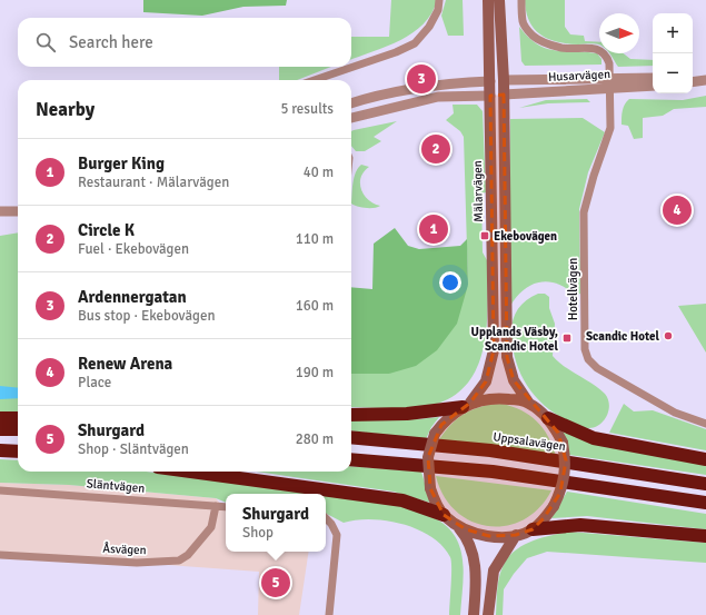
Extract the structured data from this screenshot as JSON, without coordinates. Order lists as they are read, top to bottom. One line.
{"streets":{"highway":["Uppsalavägen"],"main road":["Mälarvägen"],"street":["Husarvägen","Hotellvägen","Släntvägen","Åsvägen"]},"crossings":[["Husarvägen","Hotellvägen"],["Släntvägen","Åsvägen"]],"places":{"transit":["Ekebovägen","Upplands Väsby, Scandic Hotel"],"other":["Scandic Hotel"]},"north":"right","page":{"map_buttons":["+","−"],"search":"Search here","pins":["3","2","4","1","5"],"heading":["Nearby","5 results"],"list":[{"mark":"1","name":"Burger King","note":"Restaurant · Mälarvägen","value":"40 m"},{"mark":"2","name":"Circle K","note":"Fuel · Ekebovägen","value":"110 m"},{"mark":"3","name":"Ardennergatan","note":"Bus stop · Ekebovägen","value":"160 m"},{"mark":"4","name":"Renew Arena","note":"Place","value":"190 m"},{"mark":"5","name":"Shurgard","note":"Shop · Släntvägen","value":"280 m"}],"popup":["Shurgard","Shop"]}}
